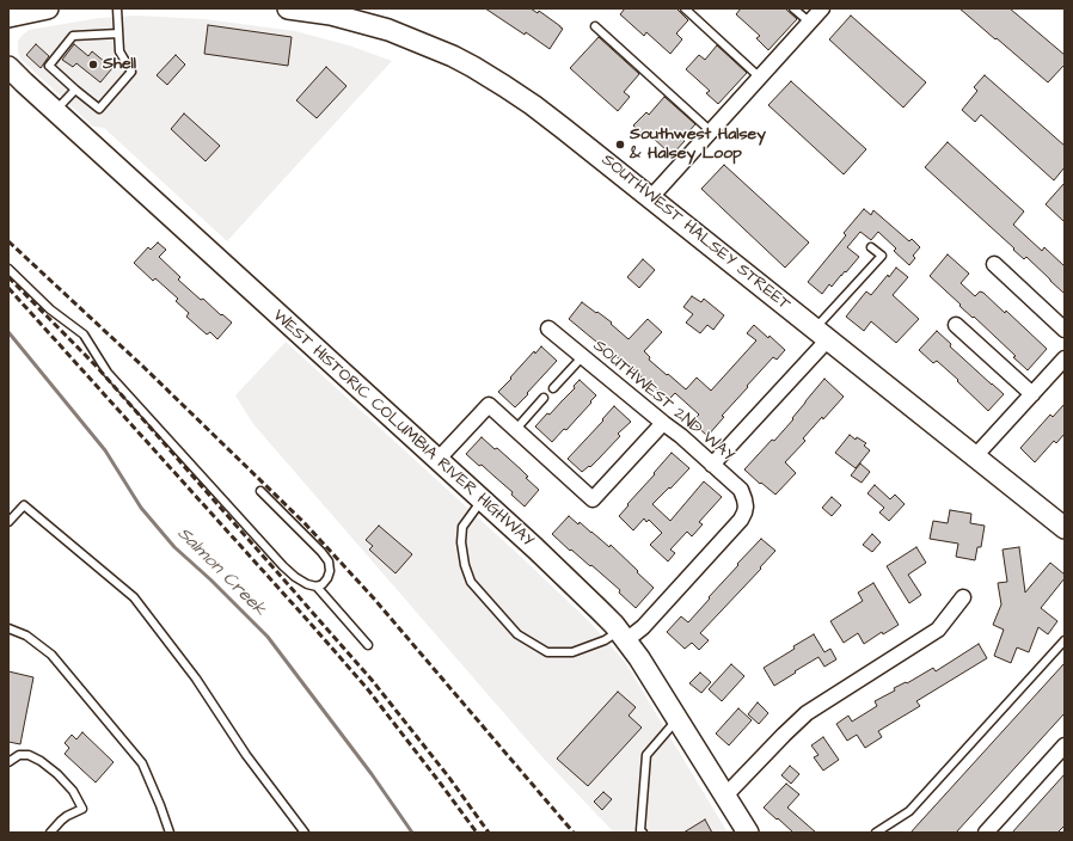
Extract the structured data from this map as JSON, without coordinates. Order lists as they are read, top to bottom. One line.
{"streets":{"street":["SOUTHWEST HALSEY STREET","SOUTHWEST 2ND WAY","WEST HISTORIC COLUMBIA RIVER HIGHWAY"]},"crossings":[["SOUTHWEST 2ND WAY","WEST HISTORIC COLUMBIA RIVER HIGHWAY"]],"water":["Salmon Creek"],"places":["Shell","Southwest Halsey & Halsey Loop"]}
